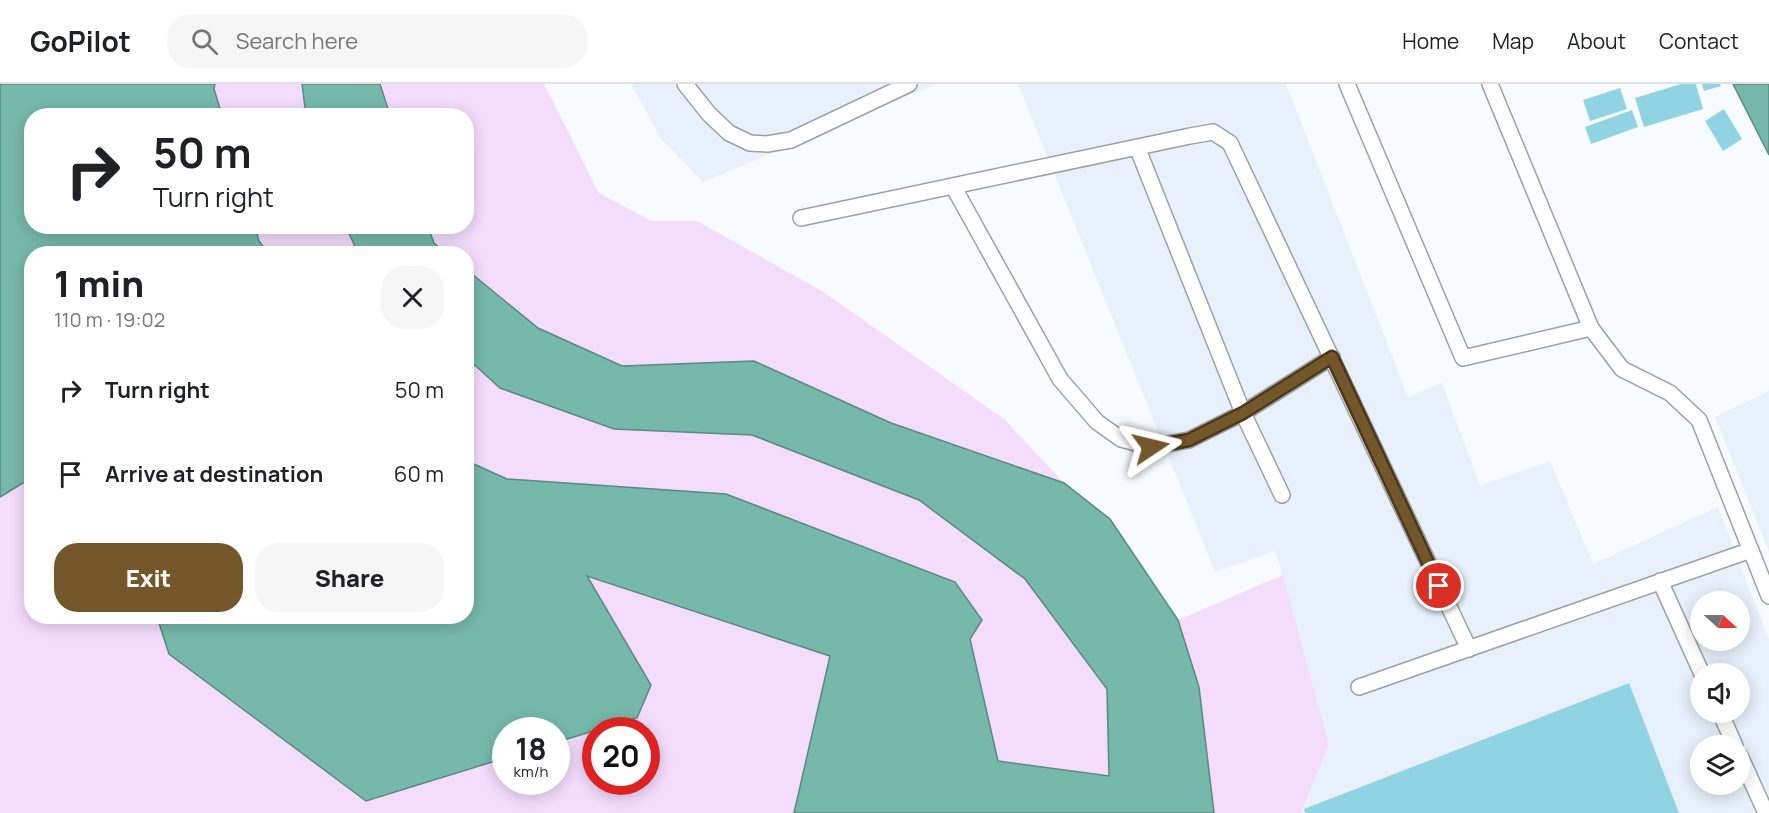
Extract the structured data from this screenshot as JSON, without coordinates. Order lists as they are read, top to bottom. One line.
{"north":"right","page":{"header":"GoPilot","search":"Search here","nav":["Home","Map","About","Contact"],"turn":["50 m","Turn right"],"heading":["1 min","110 m · 19:02"],"list":[{"name":"Turn right","value":"50 m"},{"name":"Arrive at destination","value":"60 m"}],"buttons":["Exit","Share"],"speed":"18 km/h","limit":"20"}}
